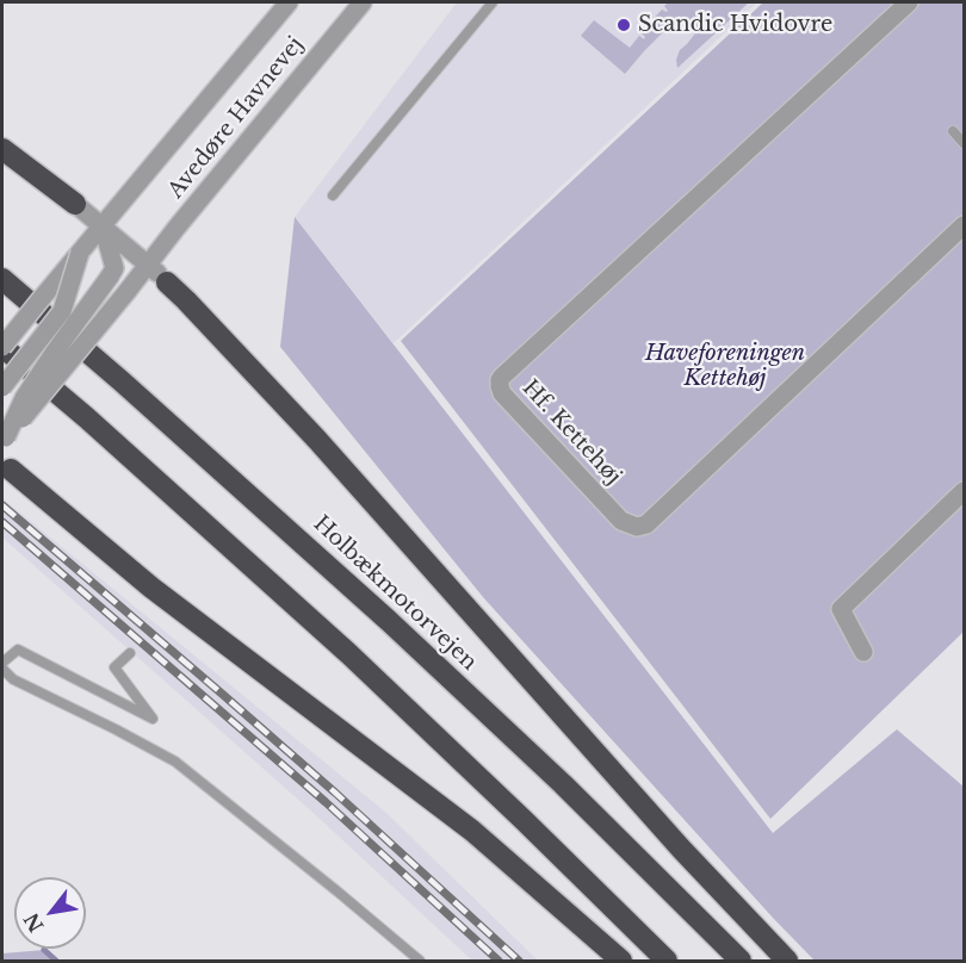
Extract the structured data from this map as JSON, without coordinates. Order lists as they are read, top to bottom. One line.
{"streets":{"highway":["Holbækmotorvejen"],"street":["Avedøre Havnevej","Hf. Kettehøj"]},"parks":["Haveforeningen Kettehøj"],"places":["Scandic Hvidovre"],"north":"bottom left"}
